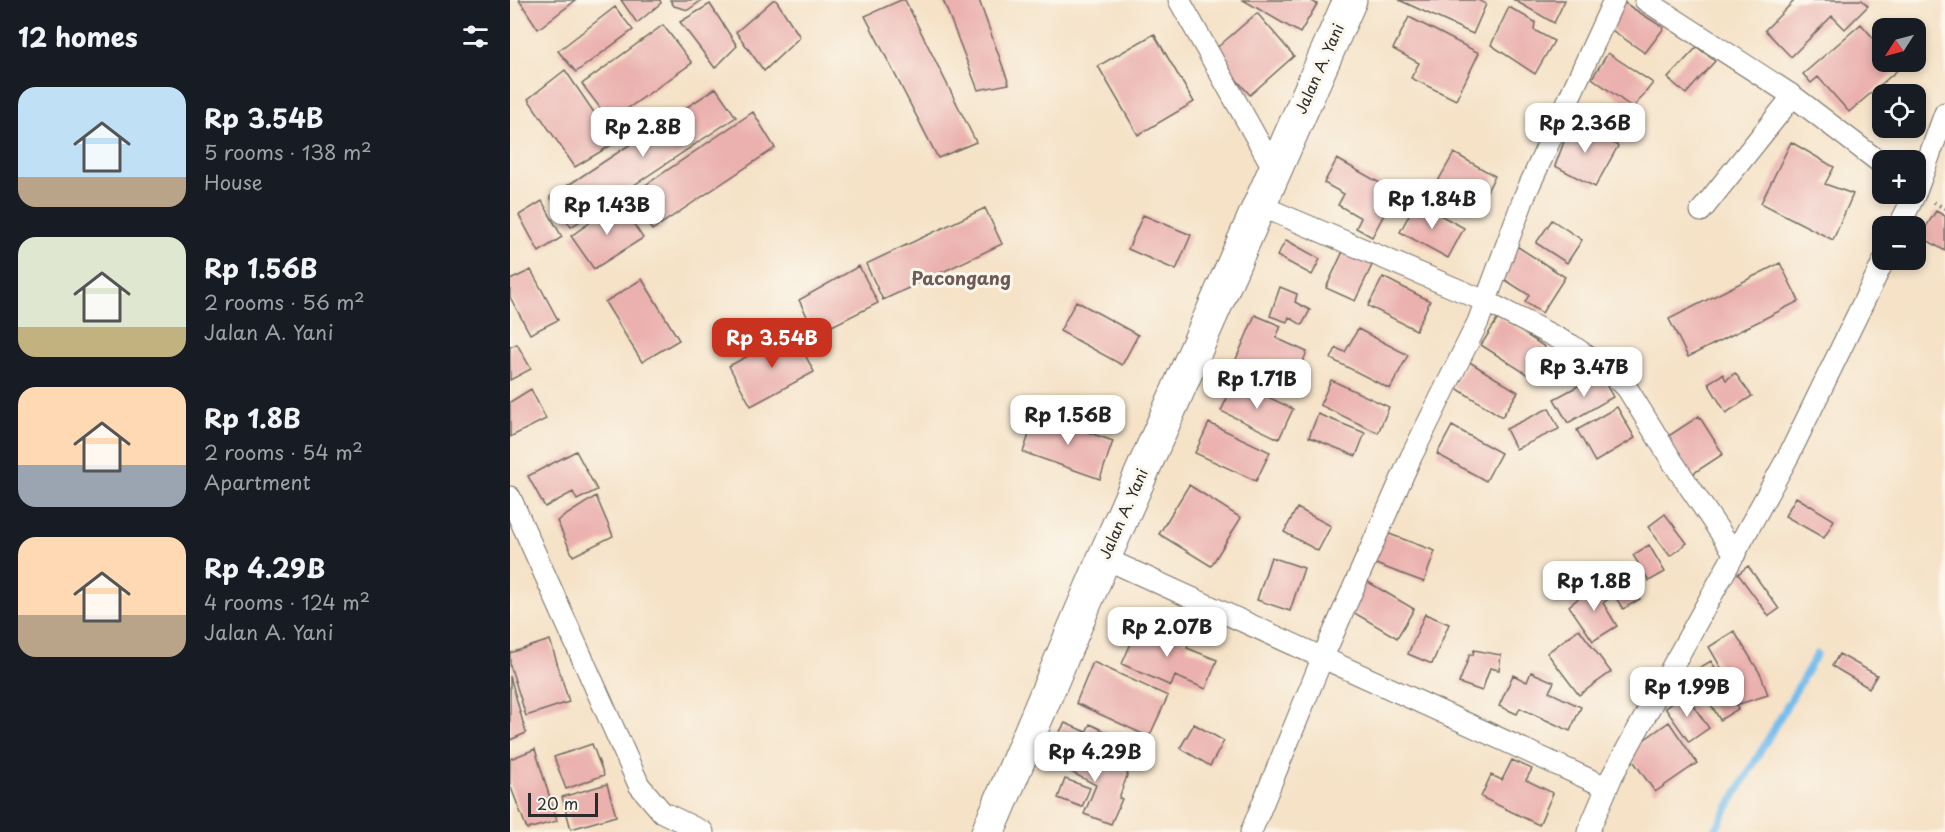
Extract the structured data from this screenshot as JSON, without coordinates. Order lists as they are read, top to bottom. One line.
{"streets":{"highway":["Jalan A. Yani"]},"districts":["Pacongang"],"scale_bar":"20 m","north":"bottom left","page":{"heading":"12 homes","map_buttons":["+","−"],"list":[{"name":"Rp 3.54B","note":"5 rooms · 138 m² · House"},{"name":"Rp 1.56B","note":"2 rooms · 56 m² · Jalan A. Yani"},{"name":"Rp 1.8B","note":"2 rooms · 54 m² · Apartment"},{"name":"Rp 4.29B","note":"4 rooms · 124 m² · Jalan A. Yani"}],"price":["Rp 2.36B","Rp 2.8B","Rp 1.84B","Rp 1.43B","Rp 3.54B","Rp 3.47B","Rp 1.71B","Rp 1.56B","Rp 1.8B","Rp 2.07B","Rp 1.99B","Rp 4.29B"],"scale":"20 m"}}
